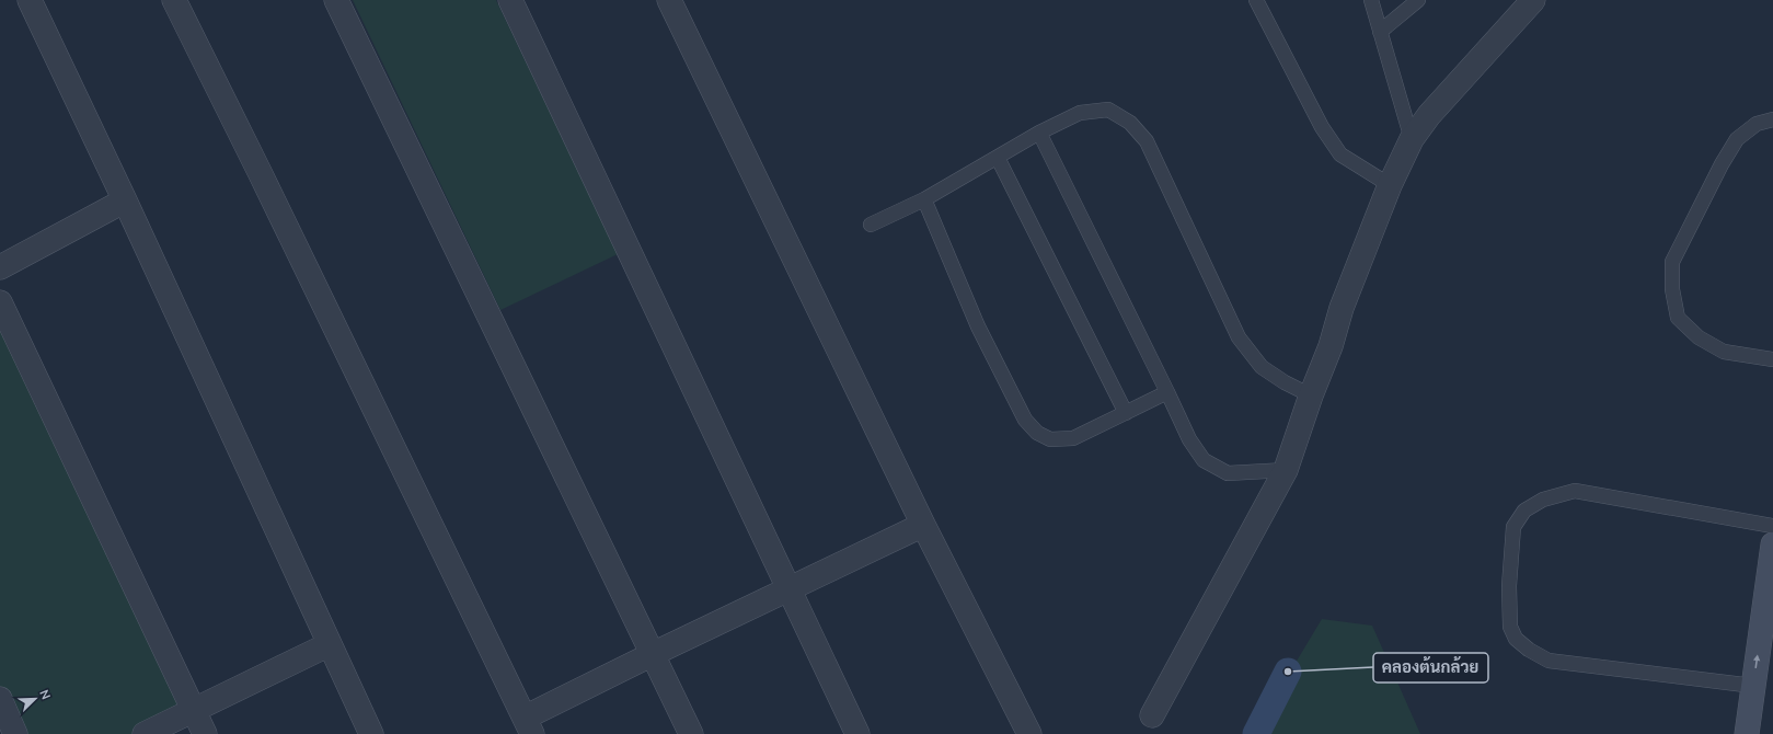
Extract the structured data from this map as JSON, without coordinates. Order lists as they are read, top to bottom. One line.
{"places":["คลองต้นกล้วย"],"north":"top right"}
